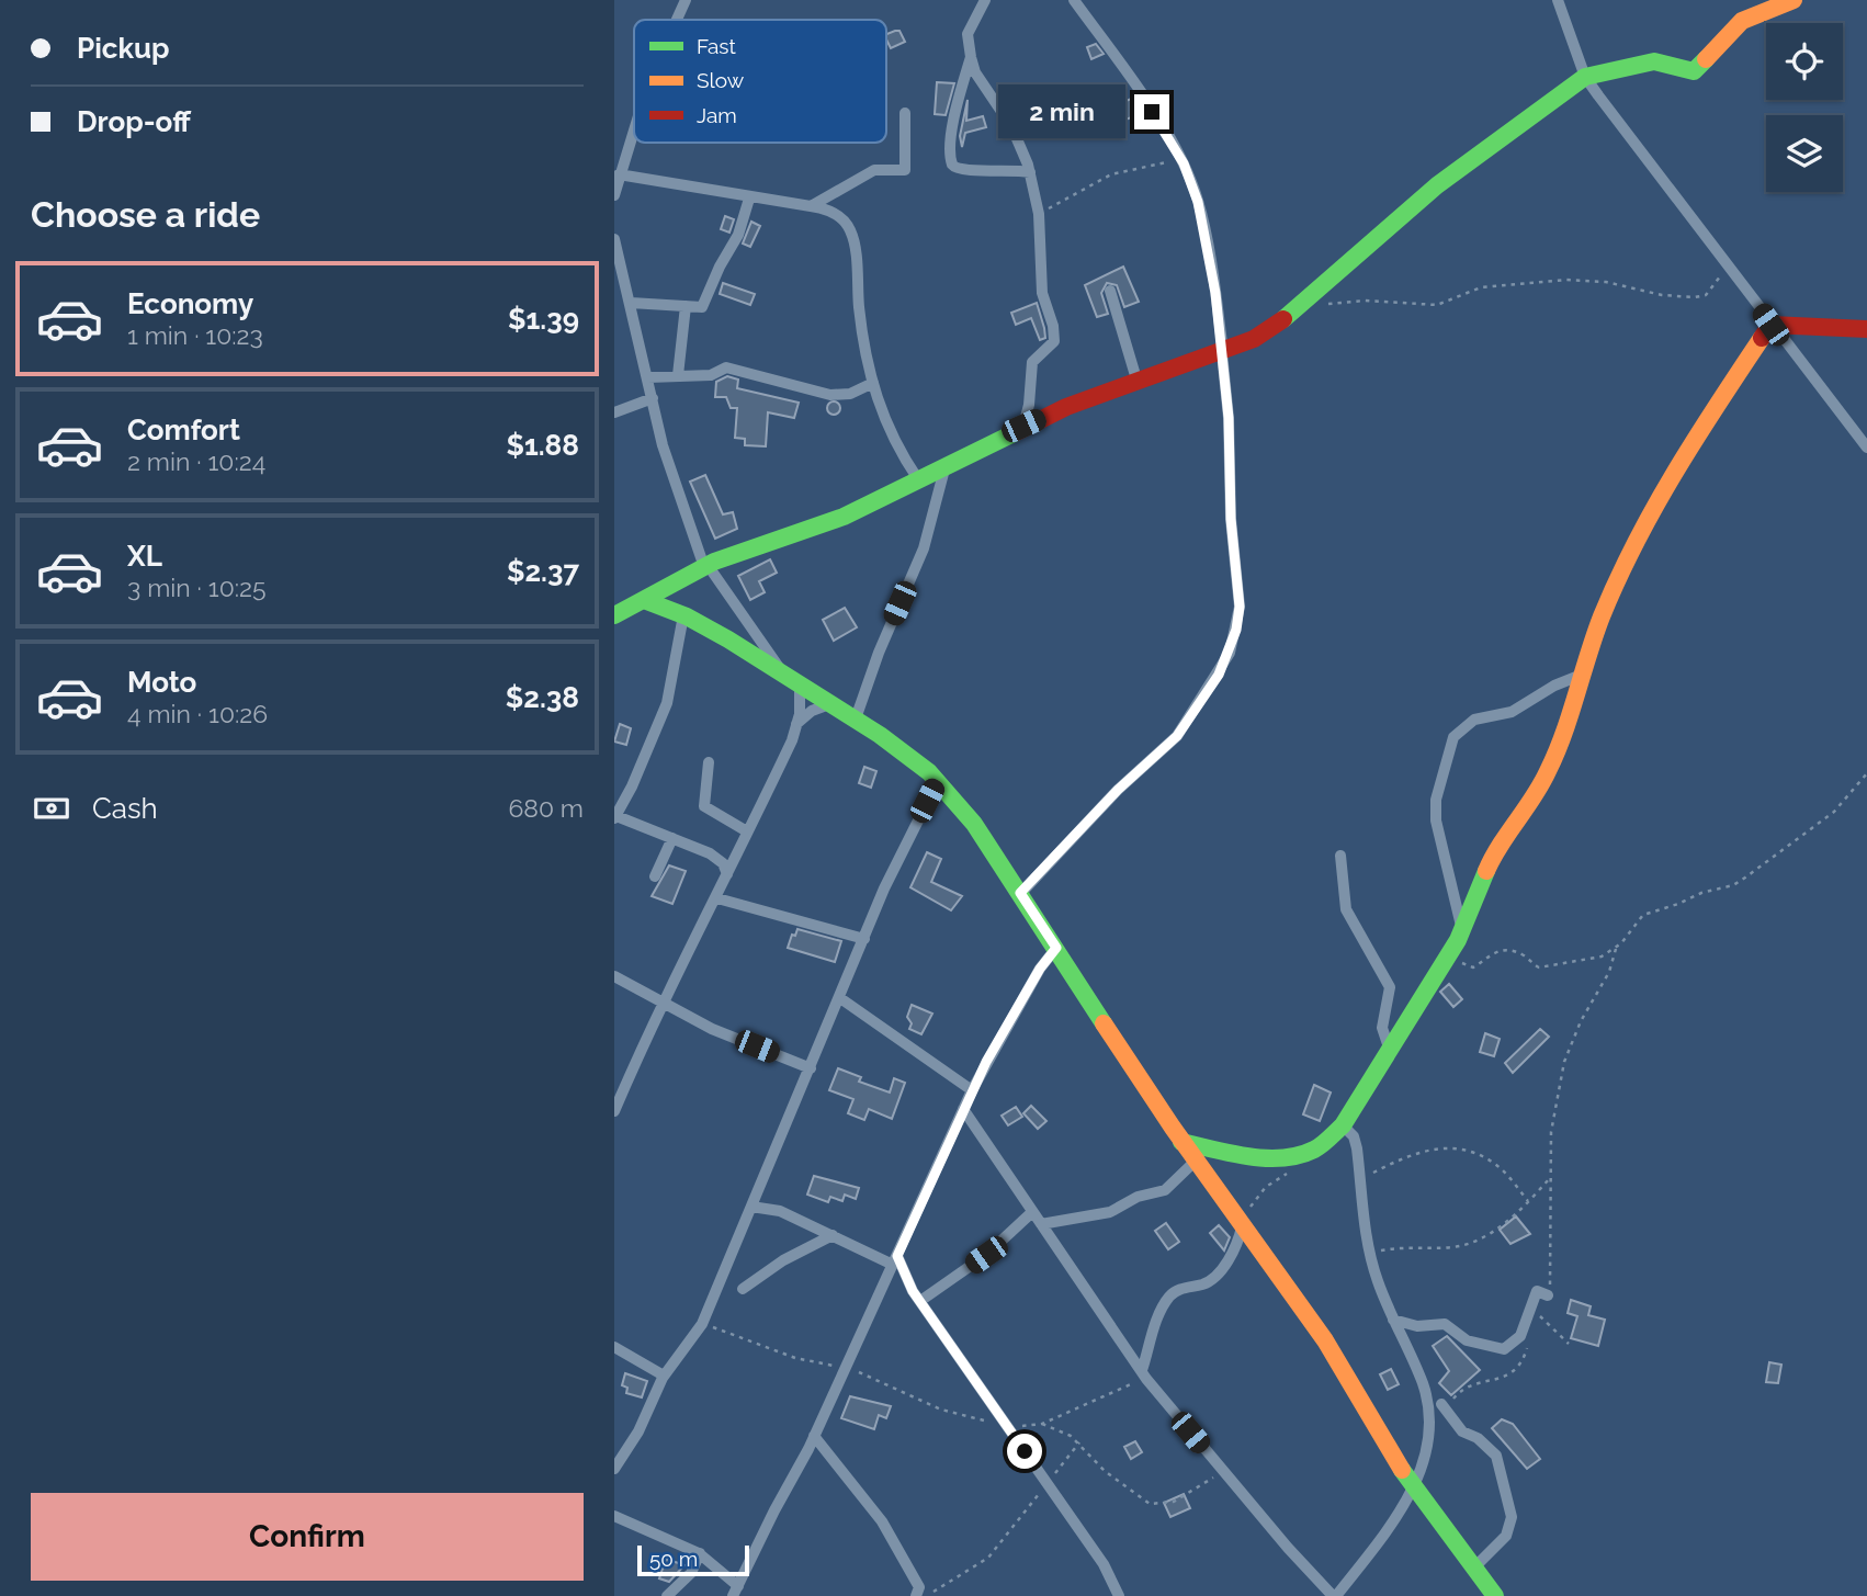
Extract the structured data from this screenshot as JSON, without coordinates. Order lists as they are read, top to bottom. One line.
{"legend":["Fast","Slow","Jam"],"scale_bar":"50 m","page":{"banner":["Pickup","Drop-off"],"bubble":"2 min","heading":"Choose a ride","list":[{"name":"Economy","note":"1 min · 10:23","value":"$1.39"},{"name":"Comfort","note":"2 min · 10:24","value":"$1.88"},{"name":"XL","note":"3 min · 10:25","value":"$2.37"},{"name":"Moto","note":"4 min · 10:26","value":"$2.38"}],"pay":["Cash","680 m"],"buttons":"Confirm","scale":"50 m"}}
